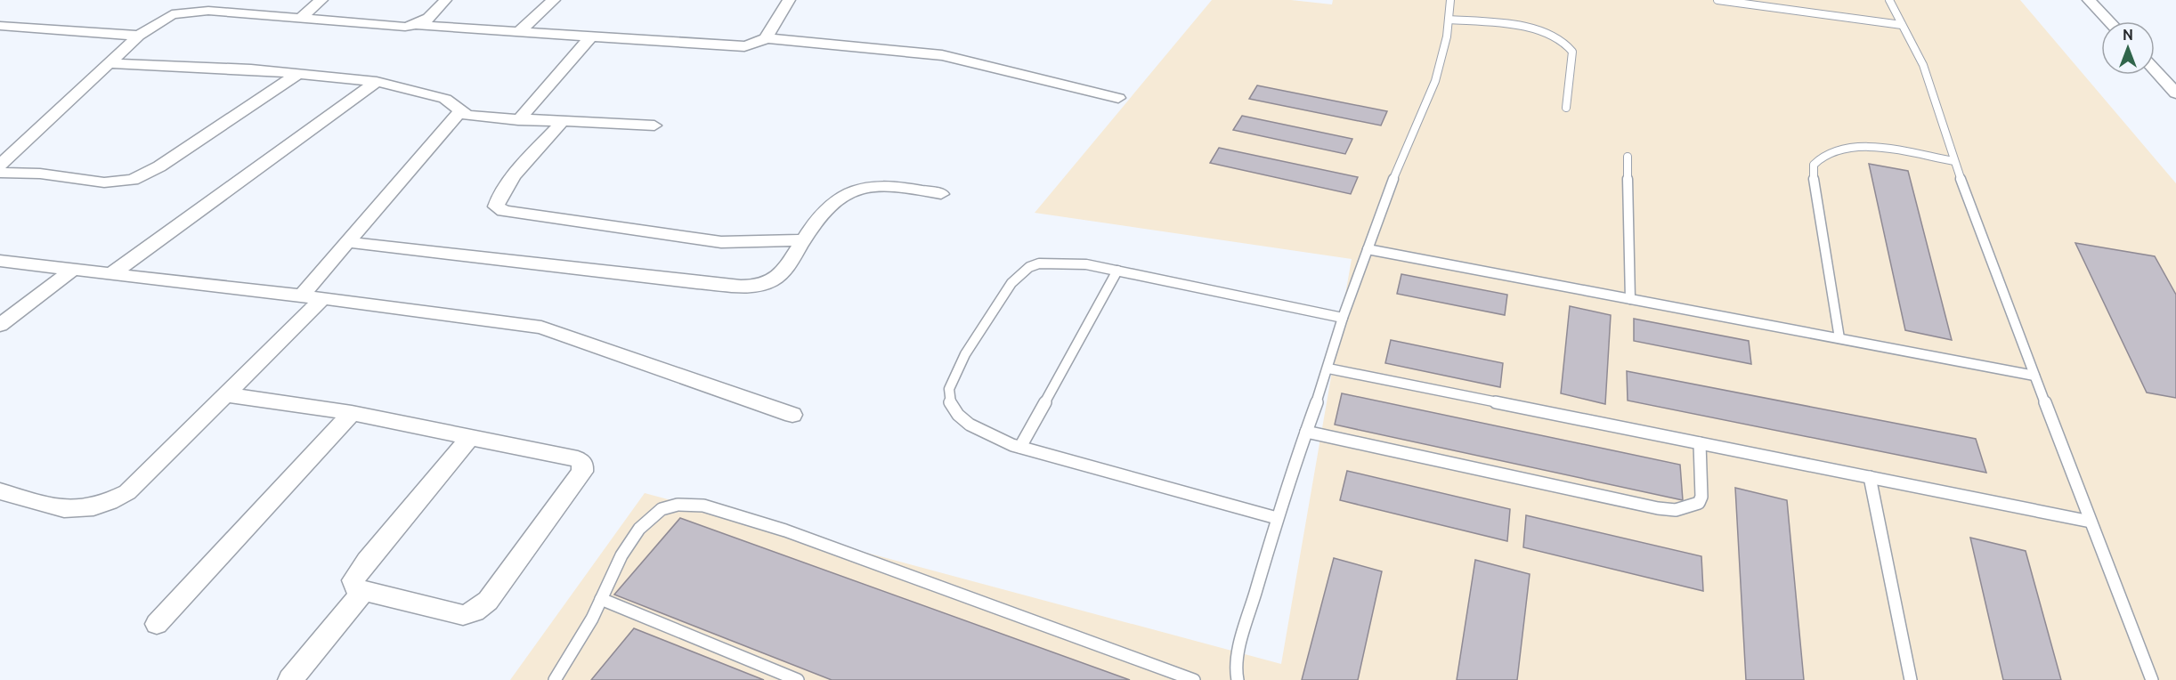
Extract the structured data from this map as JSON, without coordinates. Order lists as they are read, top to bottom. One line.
{"north":"top"}
